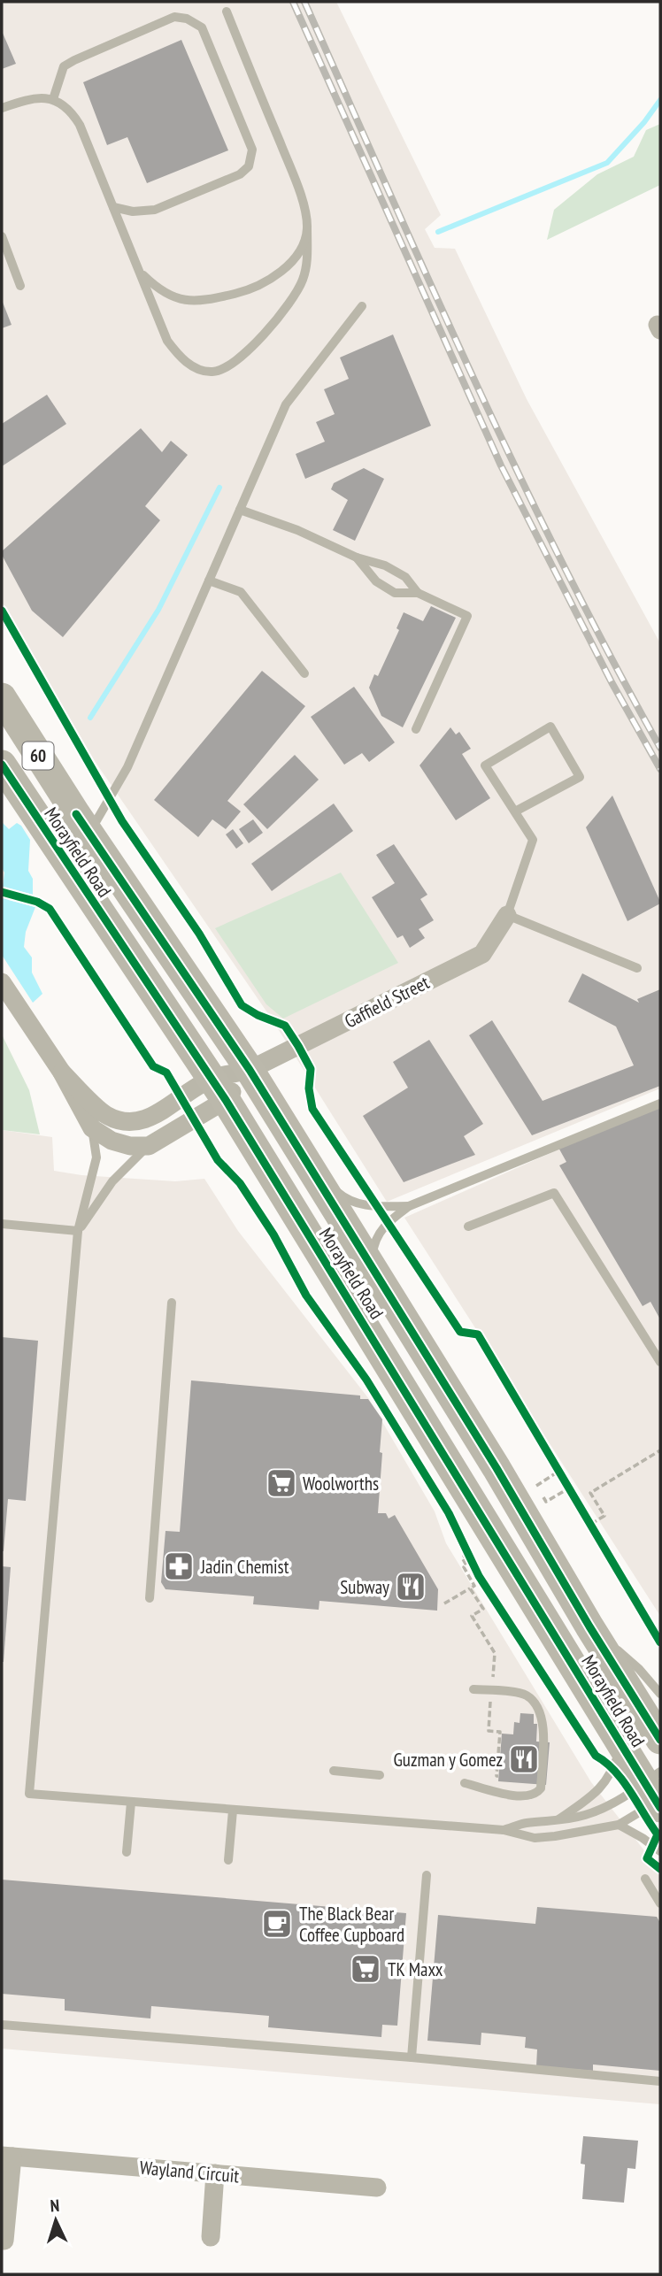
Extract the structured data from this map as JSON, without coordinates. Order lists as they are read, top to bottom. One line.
{"streets":{"main road":["60","Morayfield Road"],"street":["Gaffield Street","Wayland Circuit"]},"crossings":[["Morayfield Road","Gaffield Street"]],"places":{"supermarket":["Woolworths","TK Maxx"],"pharmacy":["Jadin Chemist"],"restaurant":["Subway","Guzman y Gomez"],"cafe":["The Black Bear Coffee Cupboard"]},"north":"top"}
